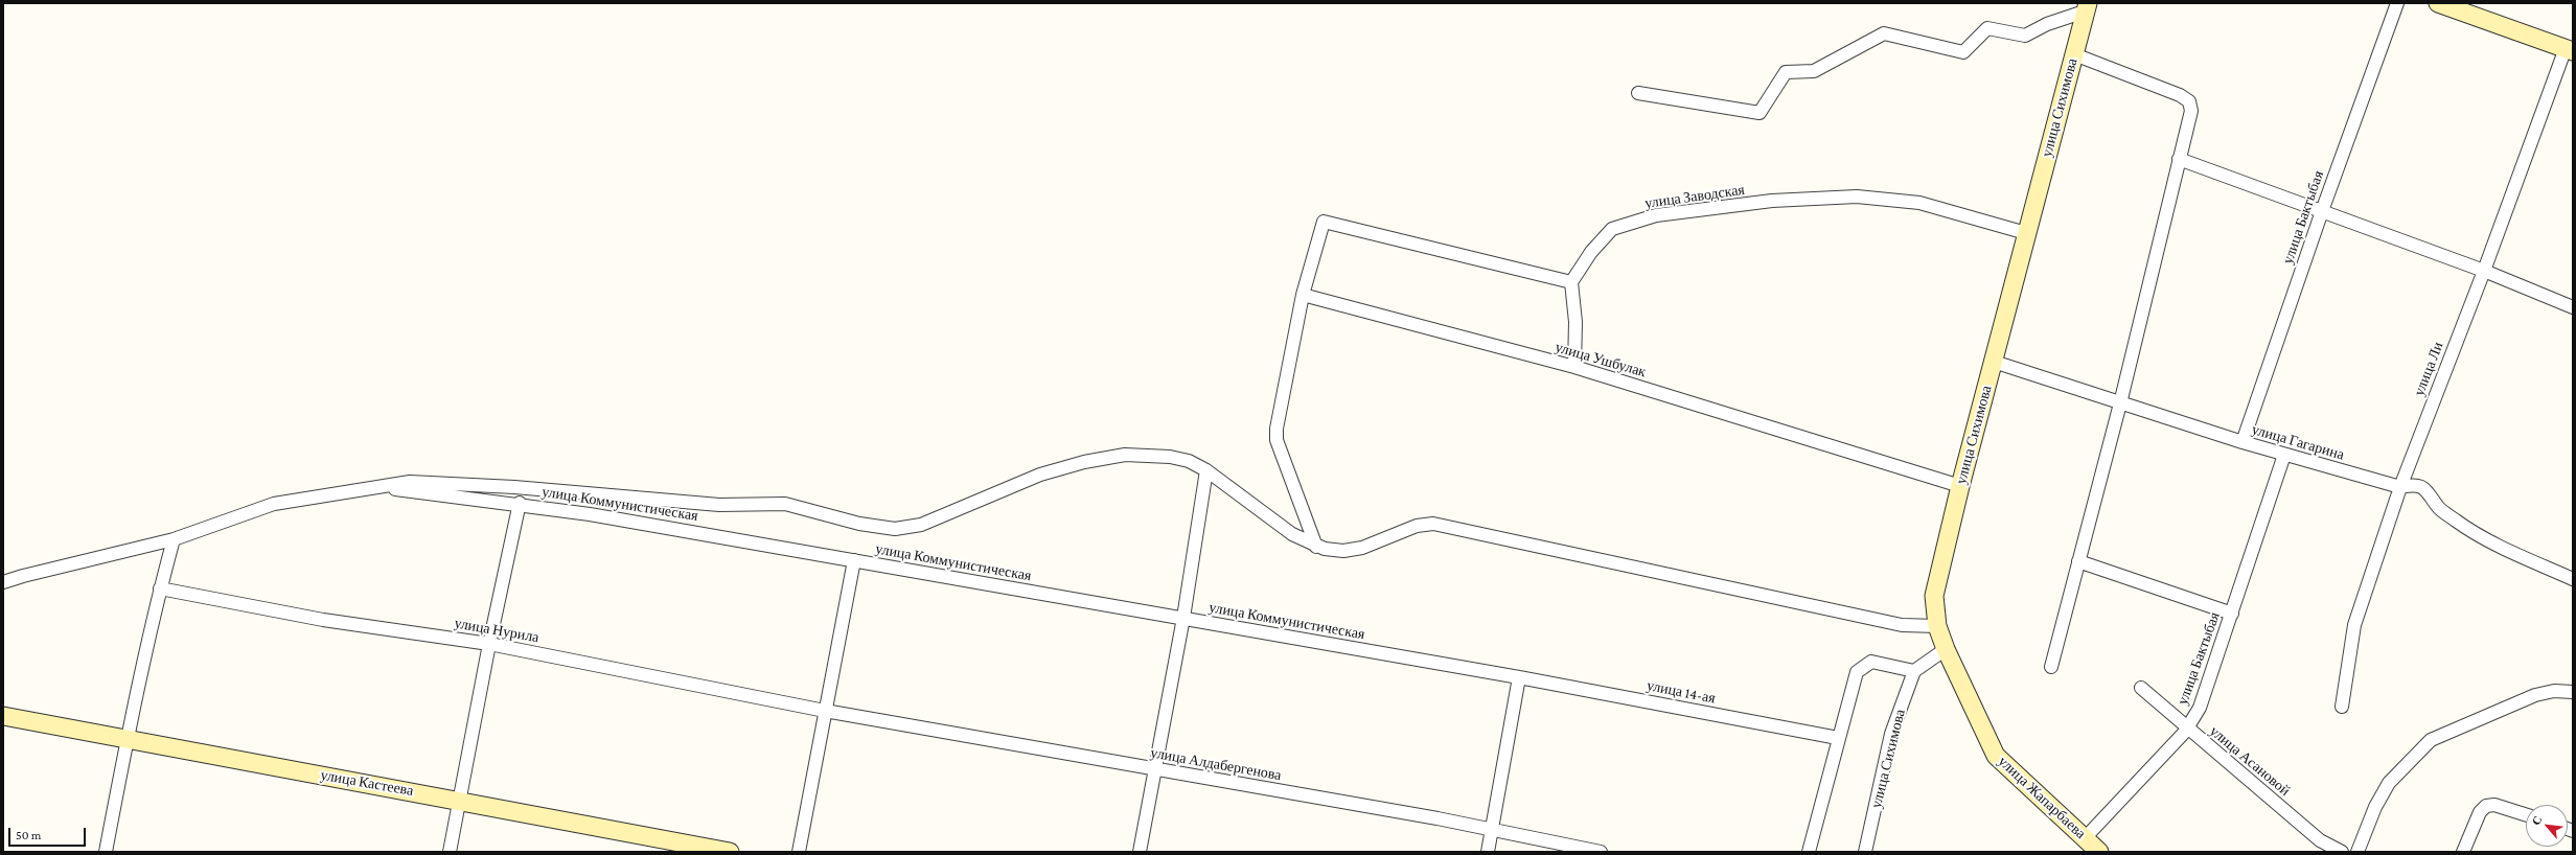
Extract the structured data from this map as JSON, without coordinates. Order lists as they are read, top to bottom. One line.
{"streets":{"street":["улица Сихимова","улица Заводская","улица Бактыбая","улица Ушбулак","улица Ли","улица Гагарина","улица Коммунистическая","улица Нурила","улица 14-ая","улица Асановой","улица Алдабергенова","улица Кастеева","улица Жапарбаева"]},"crossings":[["улица Сихимова","улица Заводская"],["улица Сихимова","улица Ушбулак"],["улица Сихимова","улица Гагарина"],["улица Сихимова","улица Жапарбаева"],["улица Бактыбая","улица Гагарина"],["улица Бактыбая","улица Асановой"],["улица Бактыбая","улица Жапарбаева"],["улица Ли","улица Гагарина"],["улица Коммунистическая","улица 14-ая"],["улица Нурила","улица Алдабергенова"]],"scale_bar":"50 m","north":"top left"}
